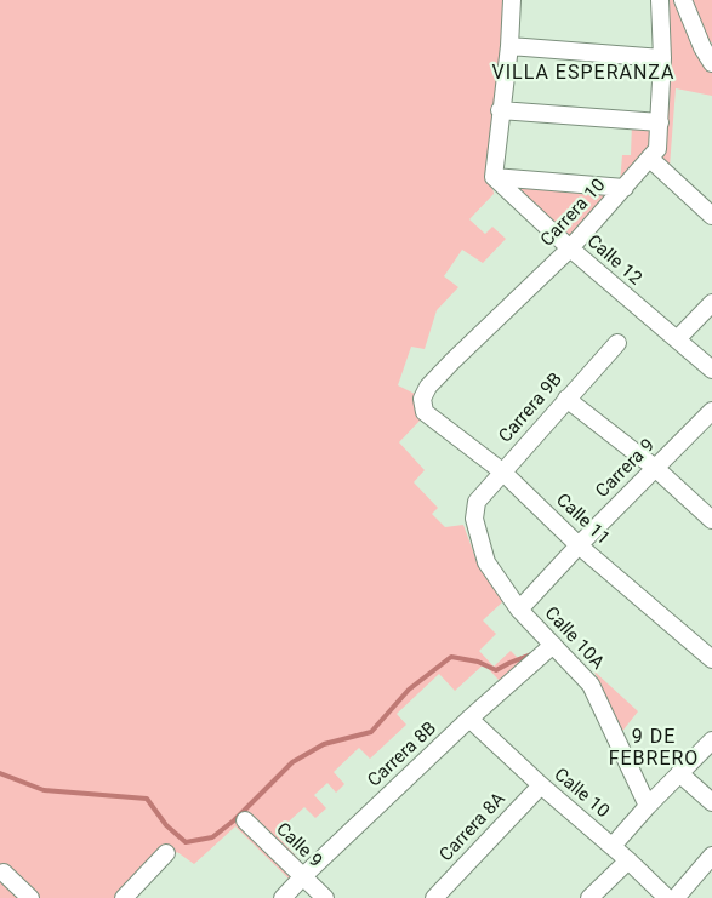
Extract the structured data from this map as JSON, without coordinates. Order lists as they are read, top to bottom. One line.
{"streets":{"street":["Carrera 10","Calle 12","Carrera 9B","Carrera 9","Calle 11","Calle 10A","Carrera 8B","Calle 10","Carrera 8A","Calle 9"]},"crossings":[["Carrera 10","Calle 12"],["Carrera 10","Calle 11"],["Carrera 9B","Calle 11"],["Carrera 9B","Calle 10A"],["Carrera 9","Calle 11"],["Carrera 9","Calle 10A"],["Calle 10A","Carrera 8B"],["Carrera 8B","Calle 10"],["Carrera 8B","Calle 9"],["Calle 10","Carrera 8A"]],"districts":["VILLA ESPERANZA","9 DE FEBRERO"]}
